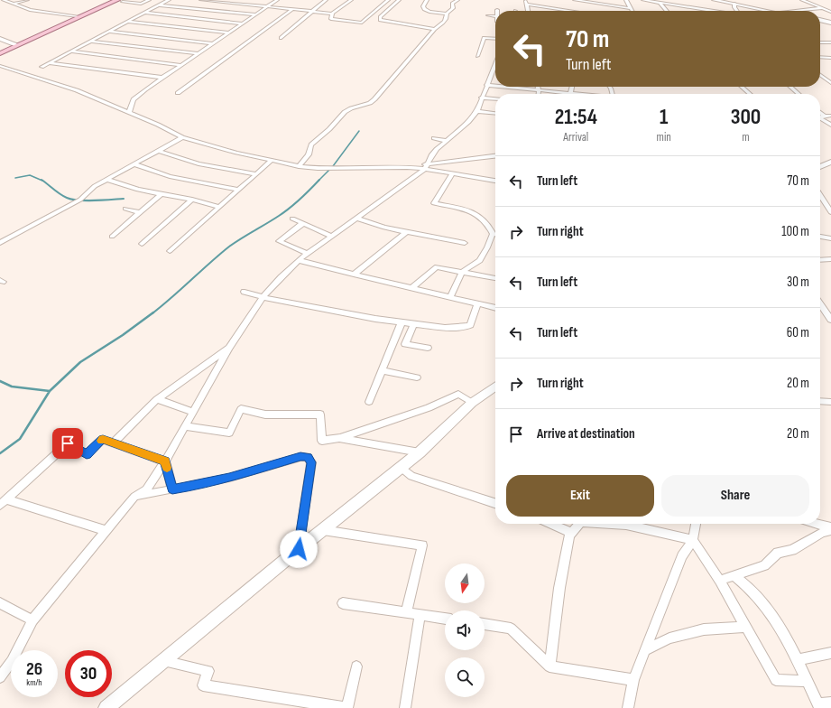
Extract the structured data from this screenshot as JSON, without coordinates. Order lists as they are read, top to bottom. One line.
{"north":"bottom","page":{"turn":["70 m","Turn left"],"eta":["21:54","Arrival","1","min","300","m"],"list":[{"name":"Turn left","value":"70 m"},{"name":"Turn right","value":"100 m"},{"name":"Turn left","value":"30 m"},{"name":"Turn left","value":"60 m"},{"name":"Turn right","value":"20 m"},{"name":"Arrive at destination","value":"20 m"}],"buttons":["Exit","Share"],"speed":"26 km/h","limit":"30"}}
